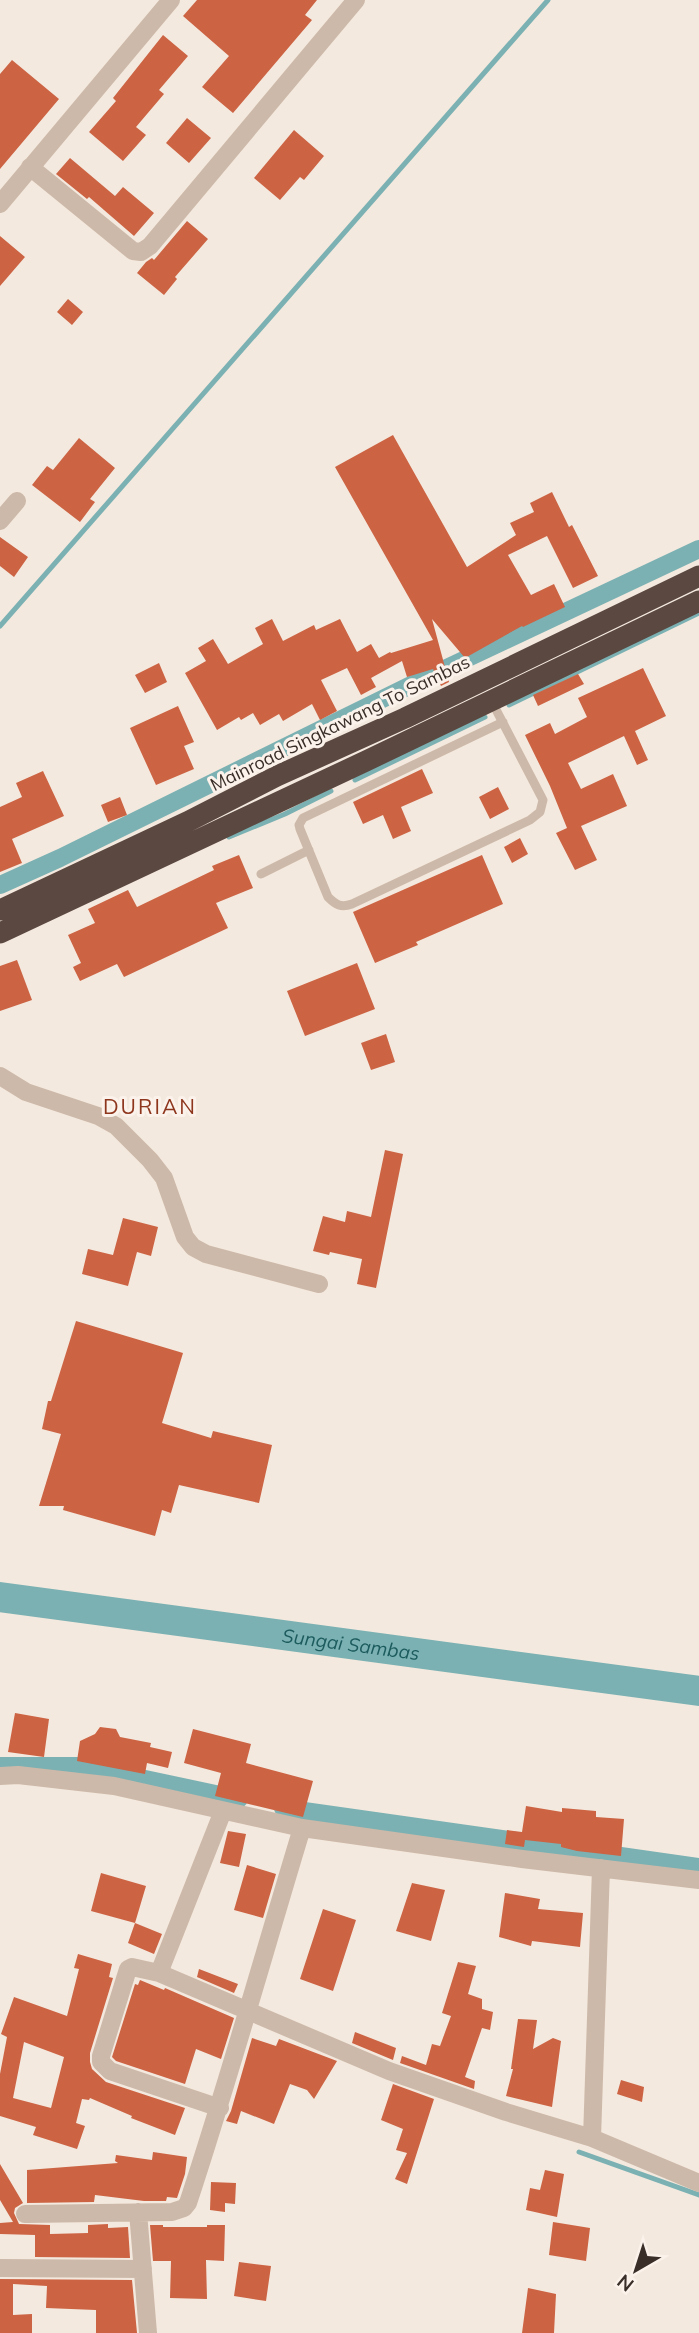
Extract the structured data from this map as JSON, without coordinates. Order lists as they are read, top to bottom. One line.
{"streets":{"highway":["Mainroad Singkawang To Sambas"]},"districts":["DURIAN"],"water":["Sungai Sambas"],"north":"bottom left"}
